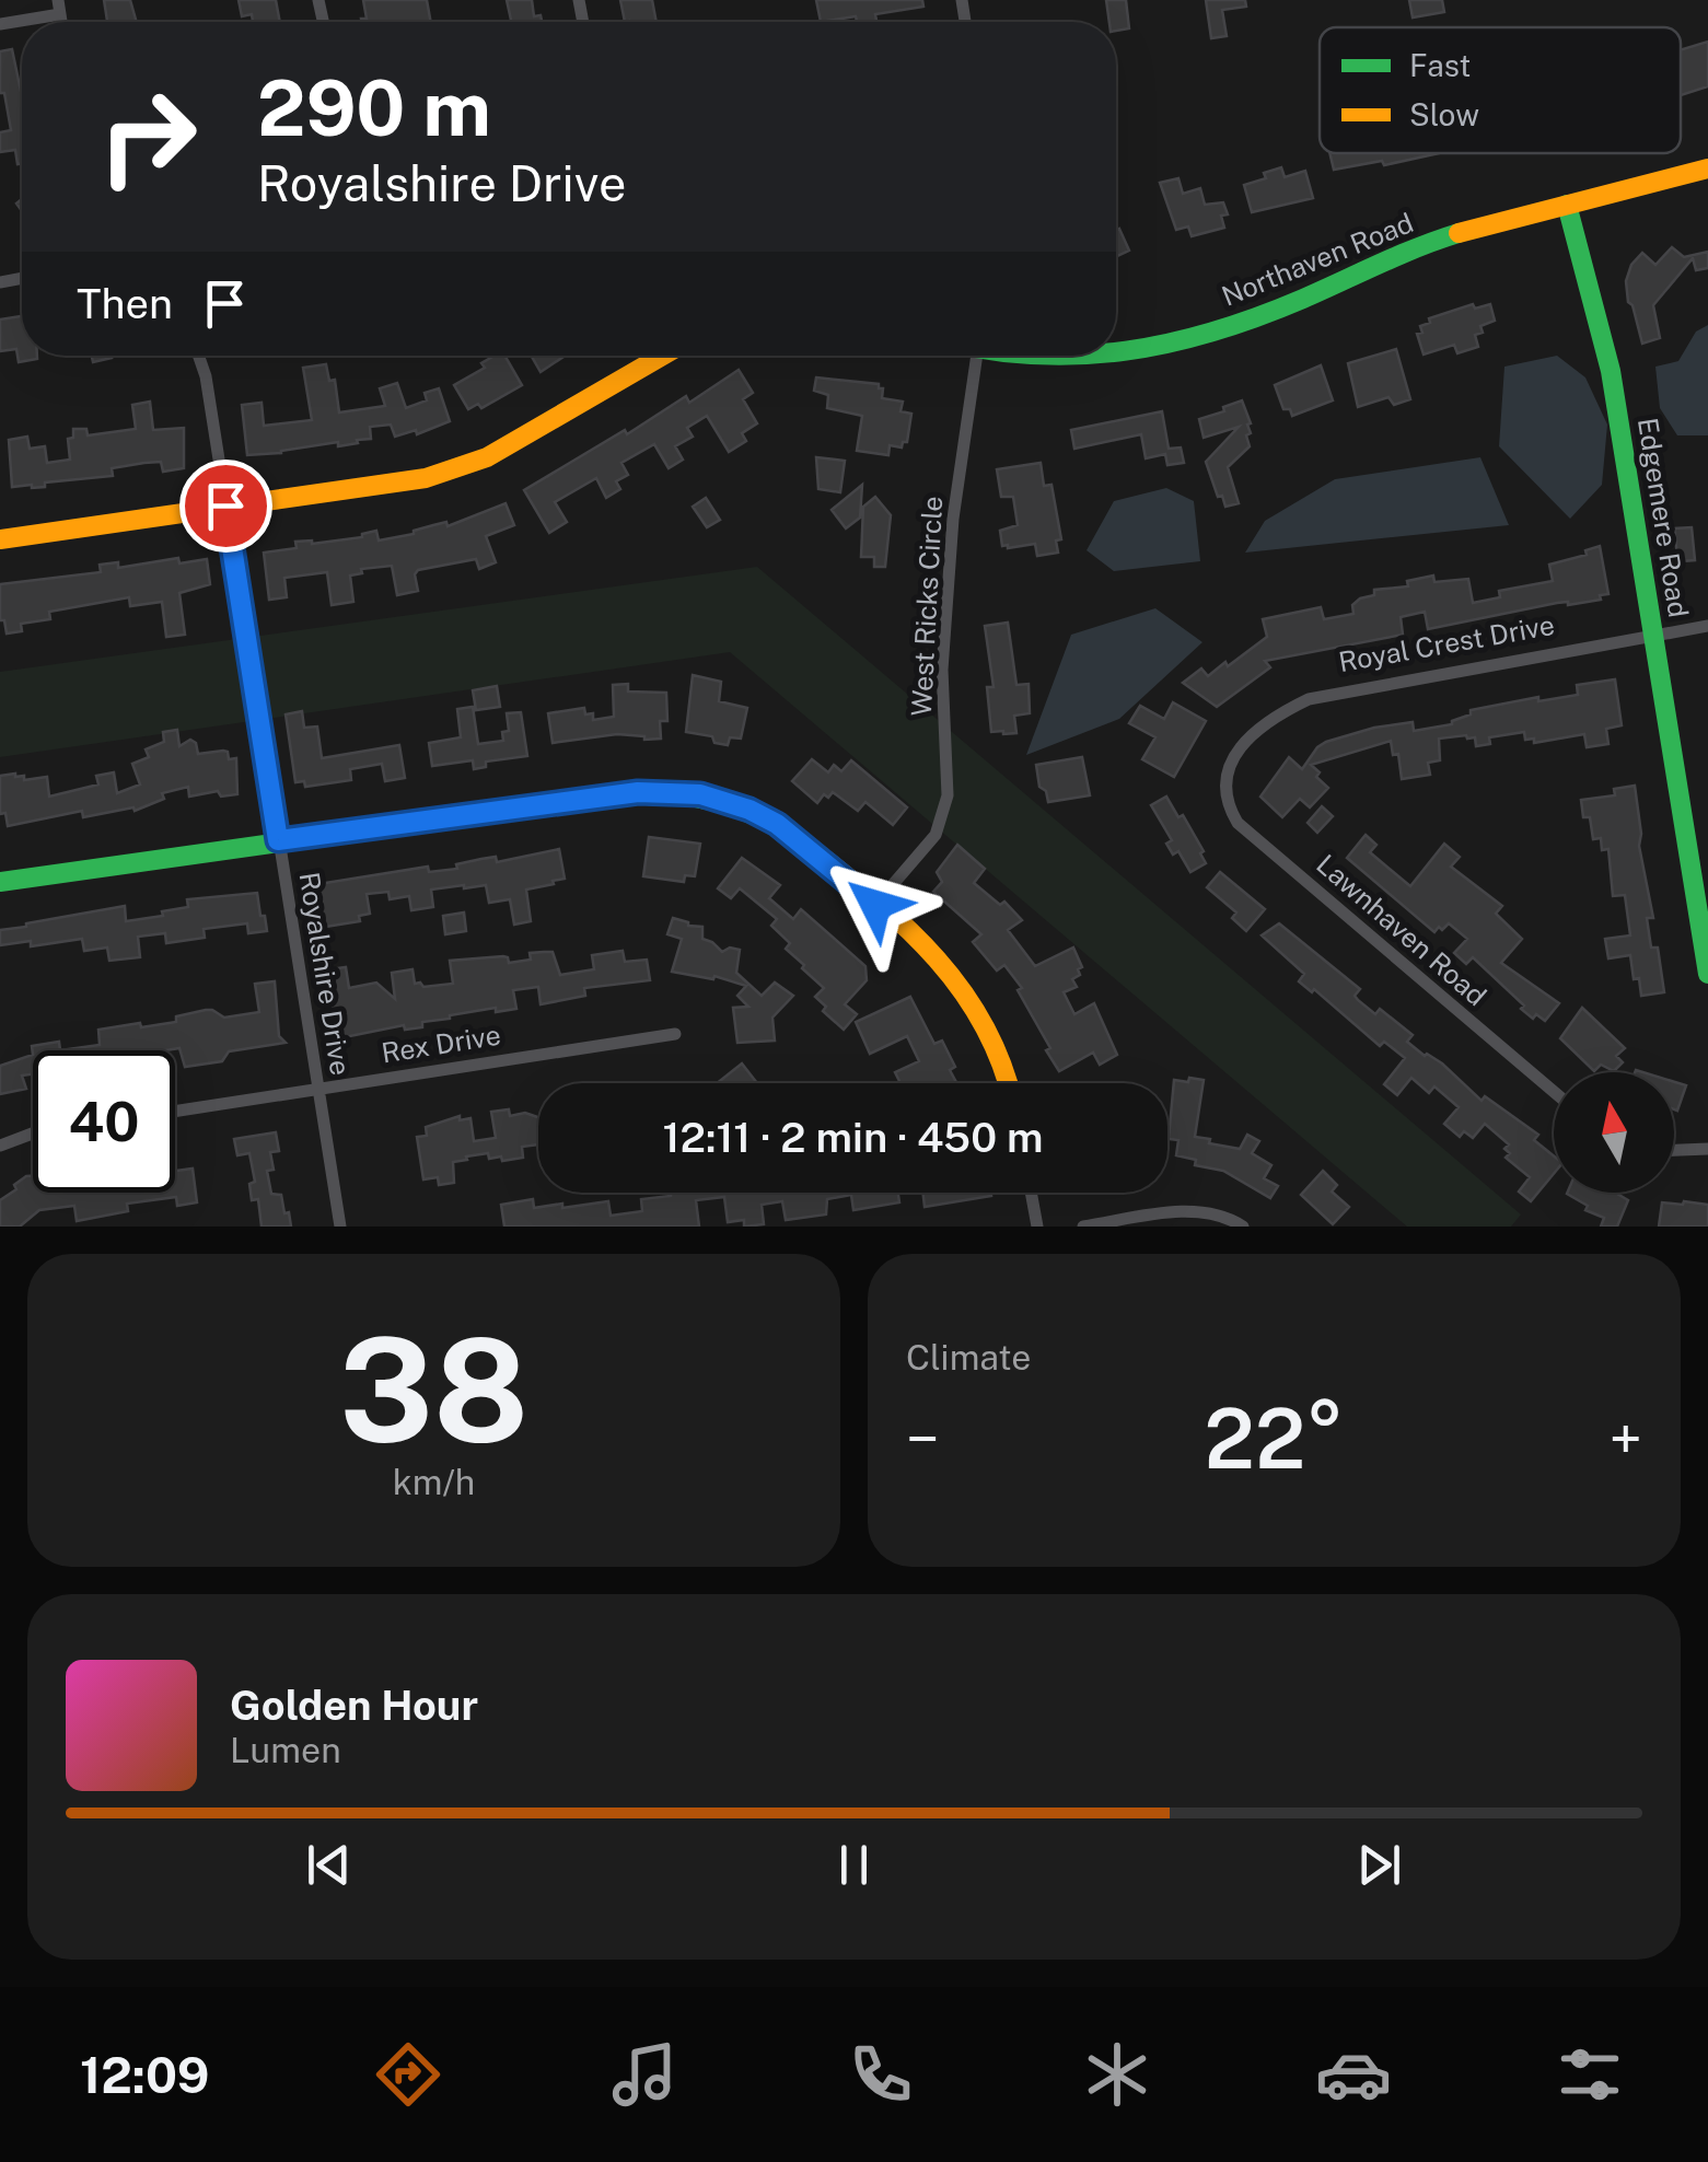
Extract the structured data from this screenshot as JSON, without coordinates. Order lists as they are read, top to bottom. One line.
{"streets":{"street":["Northaven Road","Edgemere Road","West Ricks Circle","Royal Crest Drive","Lawnhaven Road","Royalshire Drive","Rex Drive"]},"crossings":[["Northaven Road","Edgemere Road"],["Edgemere Road","Royal Crest Drive"],["Royal Crest Drive","Lawnhaven Road"],["Royalshire Drive","Rex Drive"]],"legend":["Fast","Slow"],"north":"top","page":{"turn":["290 m","Royalshire Drive"],"then":"Then","limit":"40","trip":"12:11 · 2 min · 450 m","tile":[["38","km/h"],"Climate"],"heat":["−","22°","+"],"song":["Golden Hour","Lumen"],"tabs":"12:09"}}
